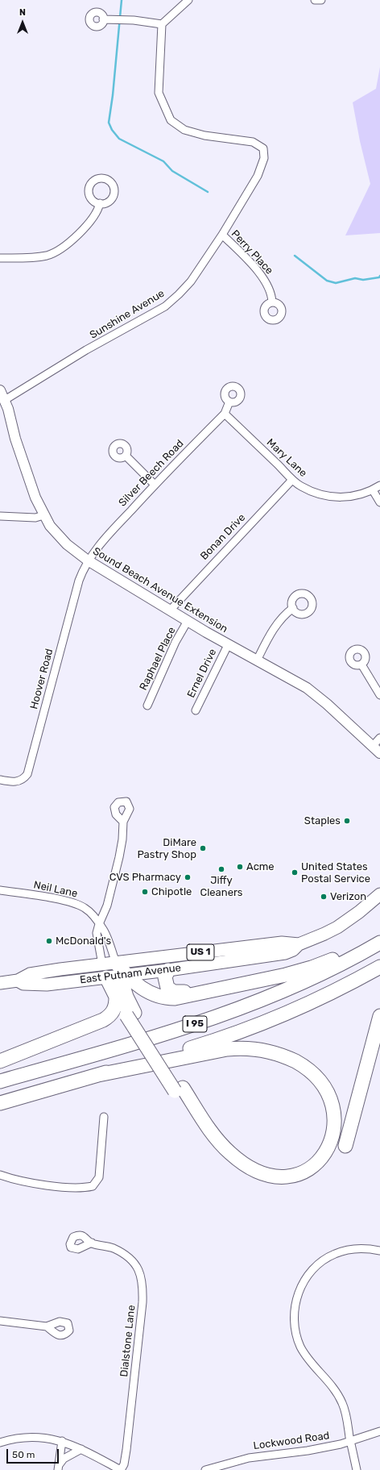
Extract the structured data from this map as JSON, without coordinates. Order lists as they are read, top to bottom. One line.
{"streets":{"highway":["I 95"],"main road":["US 1","East Putnam Avenue"],"street":["Perry Place","Sunshine Avenue","Mary Lane","Silver Beech Road","Bonan Drive","Sound Beach Avenue Extension","Raphael Place","Ernel Drive","Hoover Road","Neil Lane","Dialstone Lane","Lockwood Road"]},"crossings":[["Perry Place","Sunshine Avenue"],["Sunshine Avenue","Sound Beach Avenue Extension"],["Mary Lane","Silver Beech Road"],["Mary Lane","Bonan Drive"],["Silver Beech Road","Sound Beach Avenue Extension"],["Silver Beech Road","Hoover Road"],["Bonan Drive","Sound Beach Avenue Extension"],["Sound Beach Avenue Extension","Raphael Place"],["Sound Beach Avenue Extension","Ernel Drive"],["Sound Beach Avenue Extension","Hoover Road"],["Neil Lane","East Putnam Avenue"]],"places":["Staples","DiMare Pastry Shop","Acme","Jiffy Cleaners","United States Postal Service","CVS Pharmacy","Chipotle","Verizon","McDonald's"],"scale_bar":"50 m","north":"top"}
